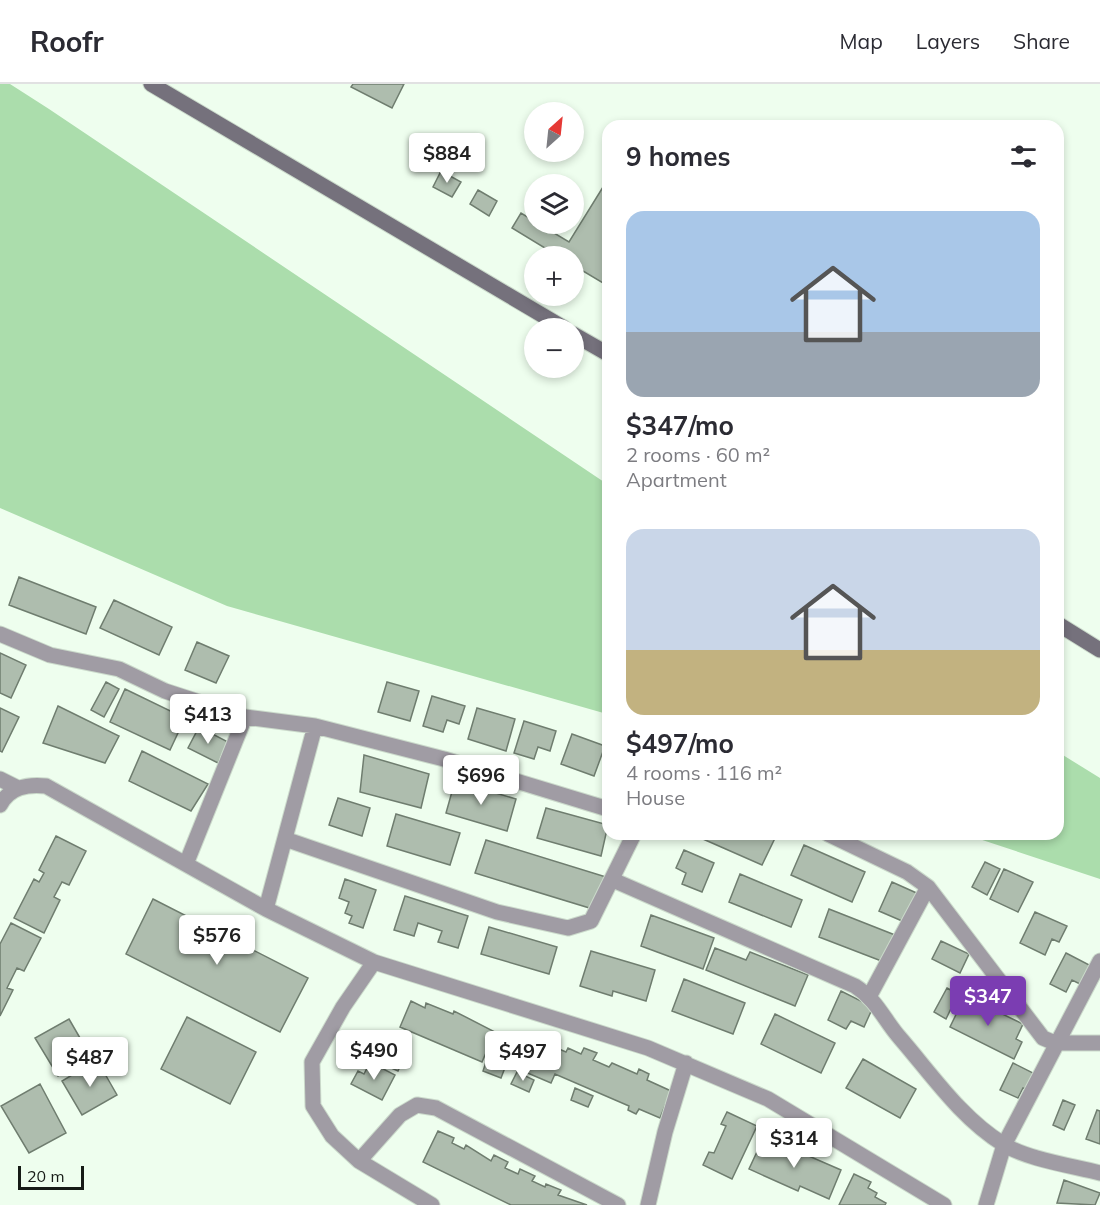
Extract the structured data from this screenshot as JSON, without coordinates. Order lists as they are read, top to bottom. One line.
{"scale_bar":"20 m","north":"top right","page":{"header":"Roofr","nav":["Map","Layers","Share"],"map_buttons":["+","−"],"heading":"9 homes","price":["$884","$413","$696","$576","$347","$490","$497","$487","$314"],"list":[{"name":"$347/mo","note":"2 rooms · 60 m² · Apartment"},{"name":"$497/mo","note":"4 rooms · 116 m² · House"}],"scale":"20 m"}}
